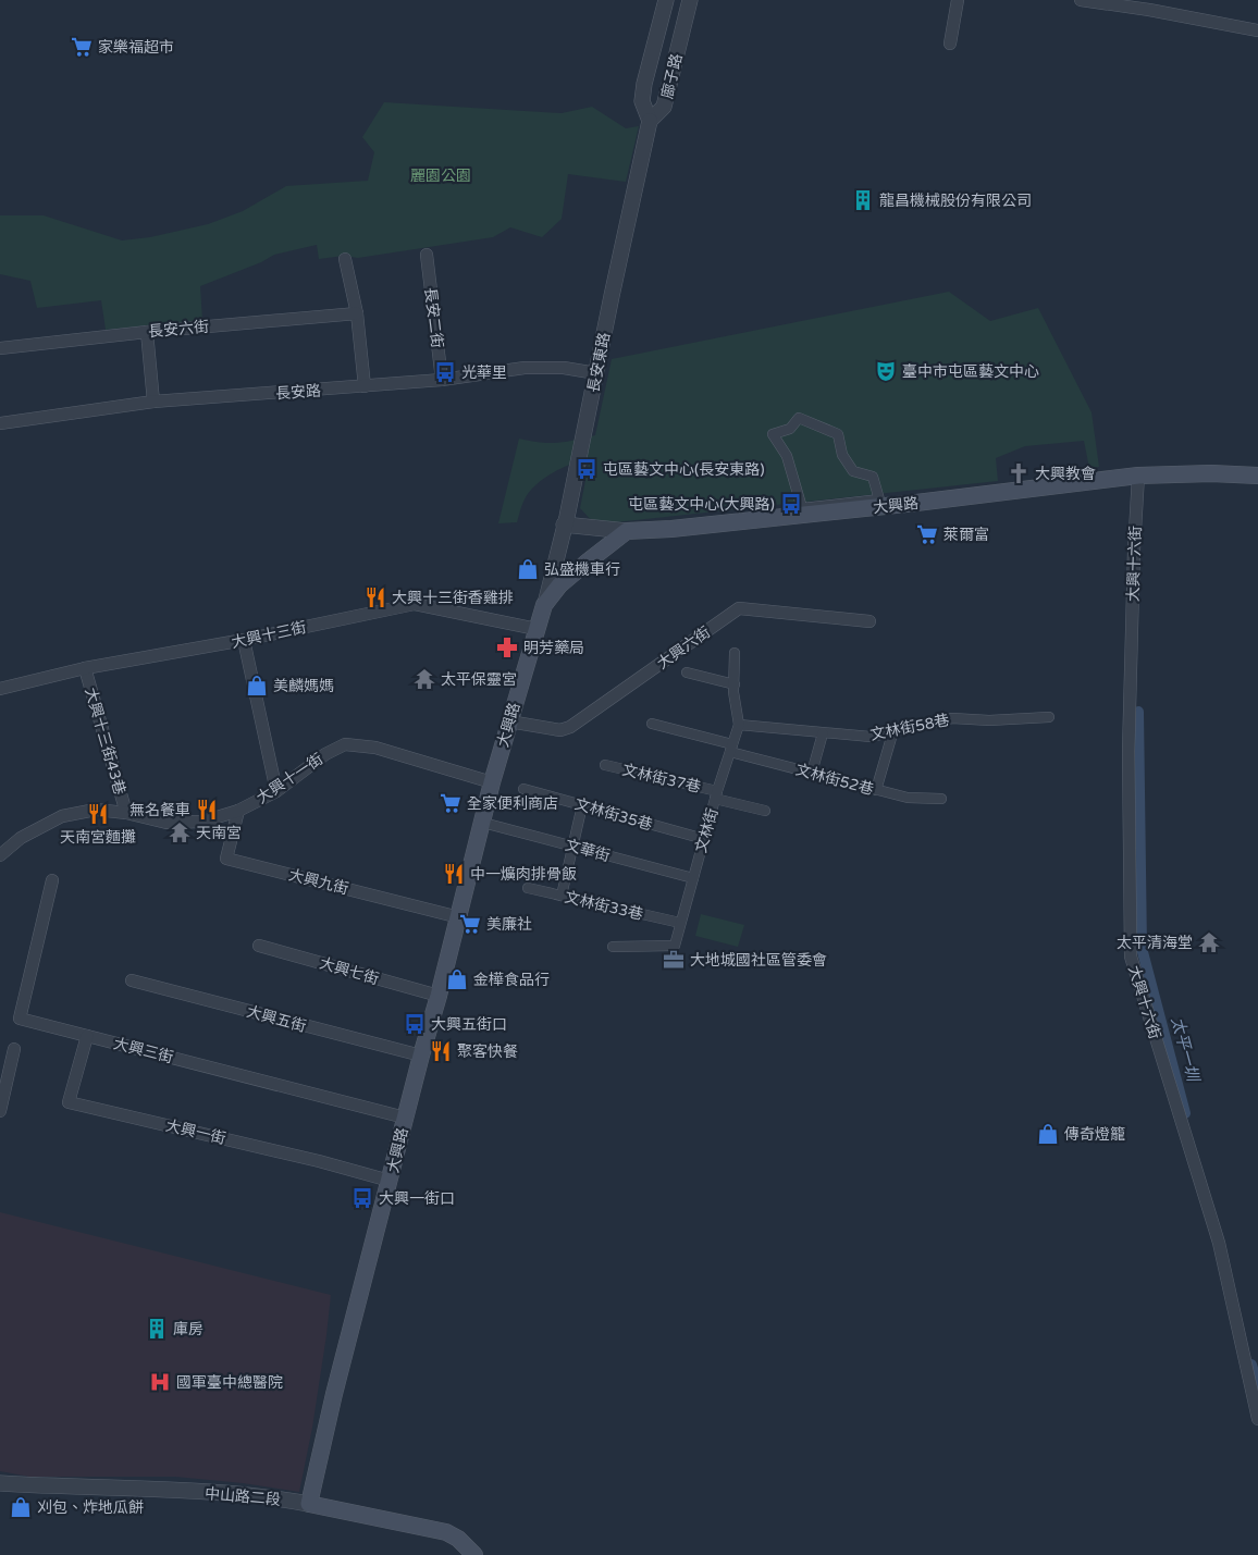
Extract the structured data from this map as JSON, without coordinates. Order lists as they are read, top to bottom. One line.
{"streets":{"main road":["大興路","中山路二段"],"street":["廍子路","長安二街","長安六街","長安東路","長安路","大興十六街","大興十三街","大興六街","文林街58巷","大興十三街43巷","大興十一街","文林街37巷","文林街52巷","文林街35巷","文林街","文華街","大興九街","文林街33巷","大興七街","大興五街","大興三街","大興一街"]},"crossings":[["廍子路","長安東路"],["長安二街","長安路"],["長安東路","長安路"],["長安東路","大興路"],["大興路","大興十六街"],["大興路","大興十三街"],["大興路","大興六街"],["大興路","大興十一街"],["大興路","文華街"],["大興路","大興九街"],["大興路","大興七街"],["大興路","大興五街"],["大興路","大興三街"],["大興路","大興一街"],["大興路","中山路二段"],["大興十三街","大興十三街43巷"],["文林街58巷","文林街"],["大興十三街43巷","大興十一街"],["大興十一街","大興九街"],["文林街37巷","文林街"],["文林街52巷","文林街"],["文林街35巷","文林街"],["文林街","文華街"],["文林街","文林街33巷"],["大興三街","大興一街"]],"water":["太平一圳"],"parks":["麗園公園"],"places":{"supermarket":["家樂福超市","萊爾富","全家便利商店","美廉社"],"building":["龍昌機械股份有限公司","庫房"],"theatre":["臺中市屯區藝文中心"],"bus stop":["光華里","屯區藝文中心(長安東路)","屯區藝文中心(大興路)","大興五街口","大興一街口"],"church":["大興教會"],"shop":["弘盛機車行","美麟媽媽","金樺食品行","傳奇燈籠","刈包、炸地瓜餅"],"restaurant":["大興十三街香雞排","無名餐車","天南宮麵攤","中一爌肉排骨飯","聚客快餐"],"pharmacy":["明芳藥局"],"temple":["太平保靈宮","天南宮","太平清海堂"],"office":["大地城國社區管委會"],"hospital":["國軍臺中總醫院"]}}
